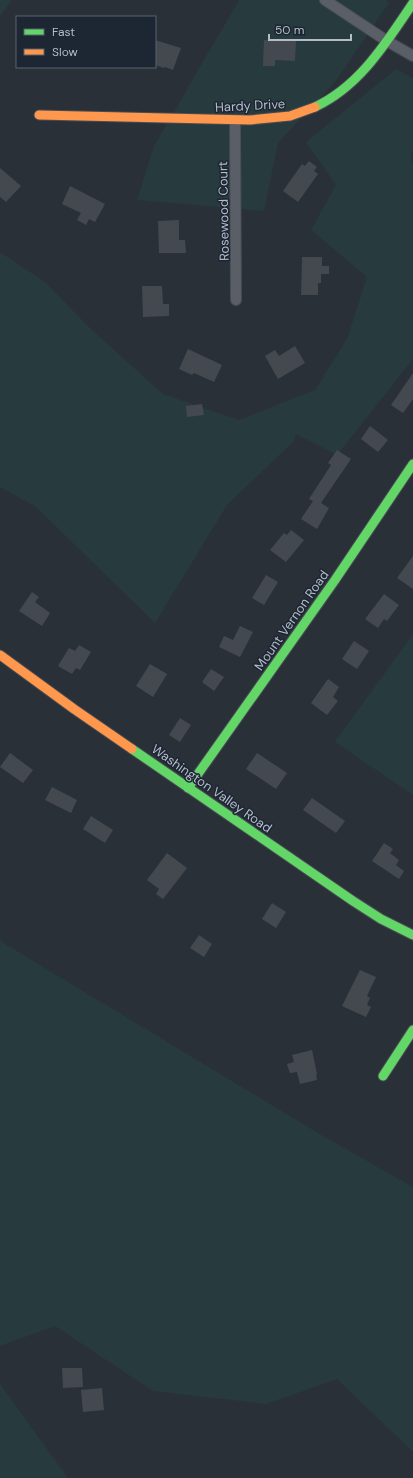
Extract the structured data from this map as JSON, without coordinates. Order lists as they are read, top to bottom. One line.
{"streets":{"street":["Hardy Drive","Rosewood Court","Mount Vernon Road","Washington Valley Road"]},"crossings":[["Hardy Drive","Rosewood Court"],["Mount Vernon Road","Washington Valley Road"]],"legend":["Fast","Slow"],"scale_bar":"50 m"}
